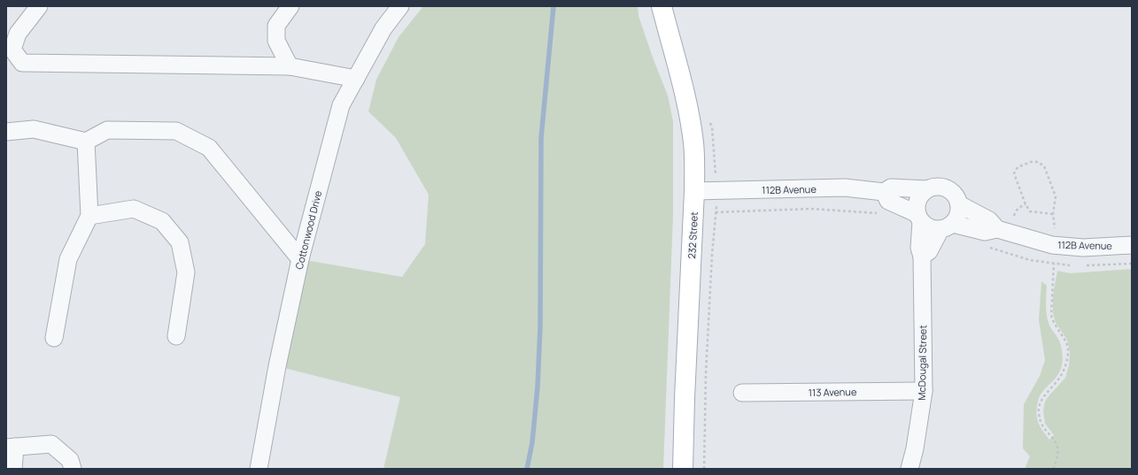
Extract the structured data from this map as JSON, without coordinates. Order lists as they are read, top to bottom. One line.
{"streets":{"main road":["232 Street"],"street":["112B Avenue","Cottonwood Drive","McDougal Street","113 Avenue"]},"crossings":[["112B Avenue","232 Street"],["112B Avenue","McDougal Street"],["McDougal Street","113 Avenue"]]}
